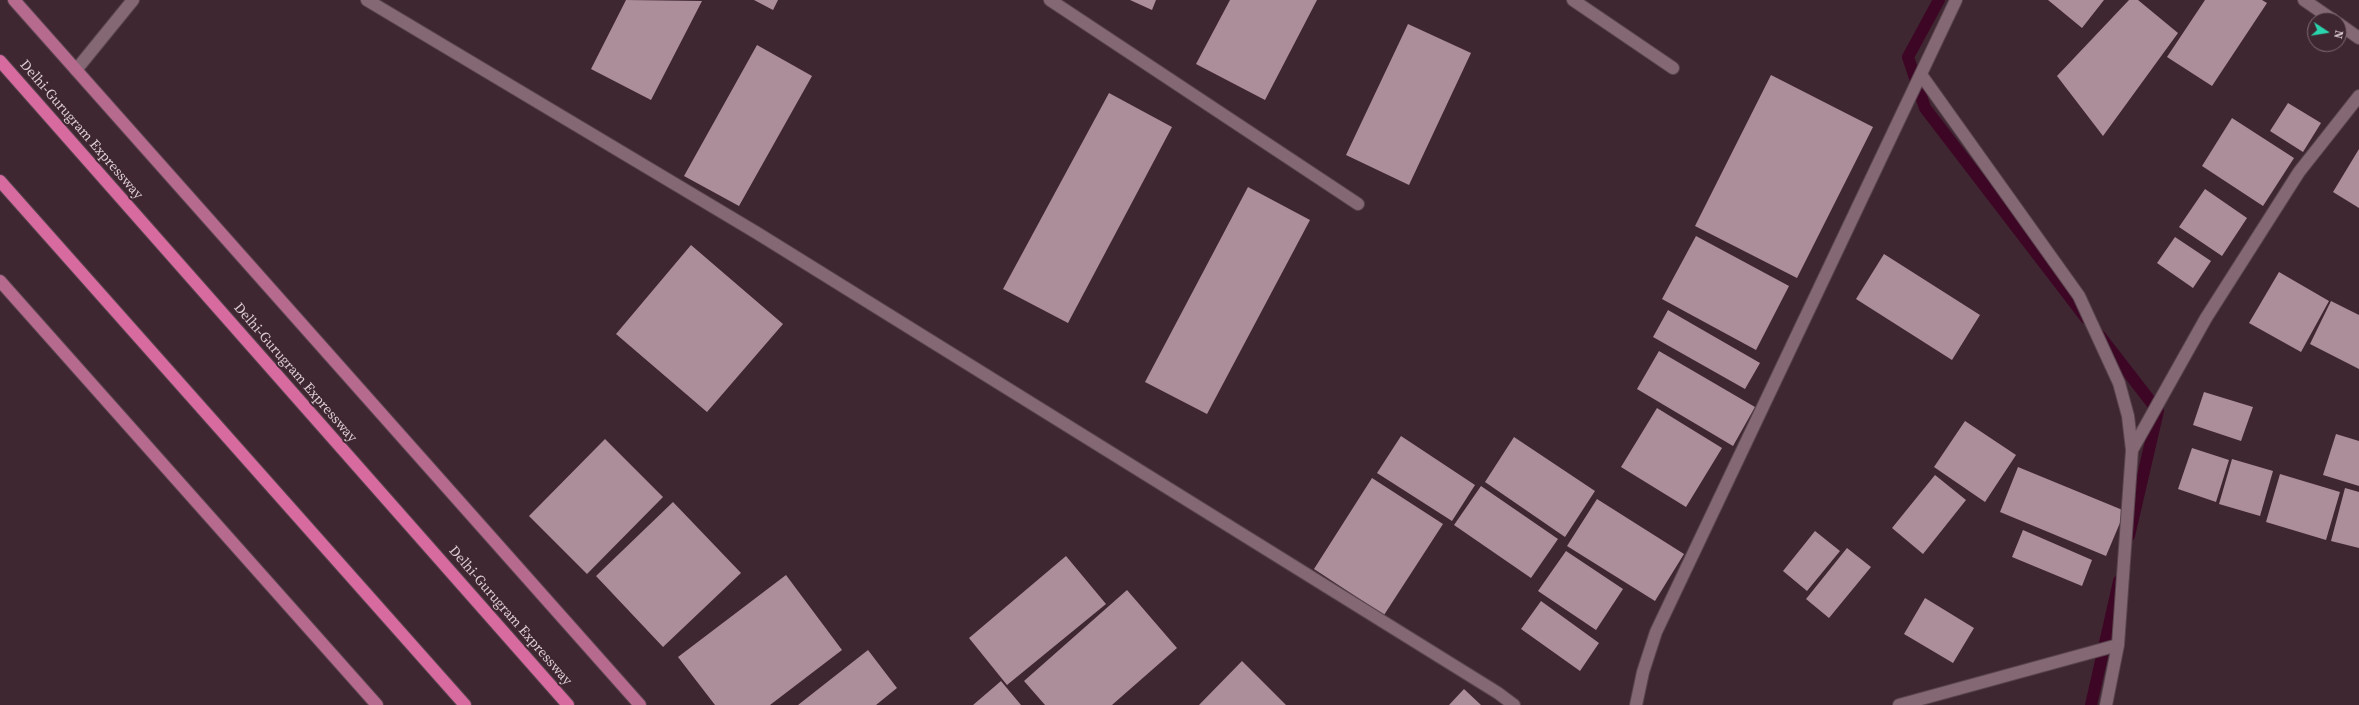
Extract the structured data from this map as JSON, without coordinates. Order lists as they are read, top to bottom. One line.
{"streets":{"highway":["Delhi-Gurugram Expressway"]},"north":"right"}
